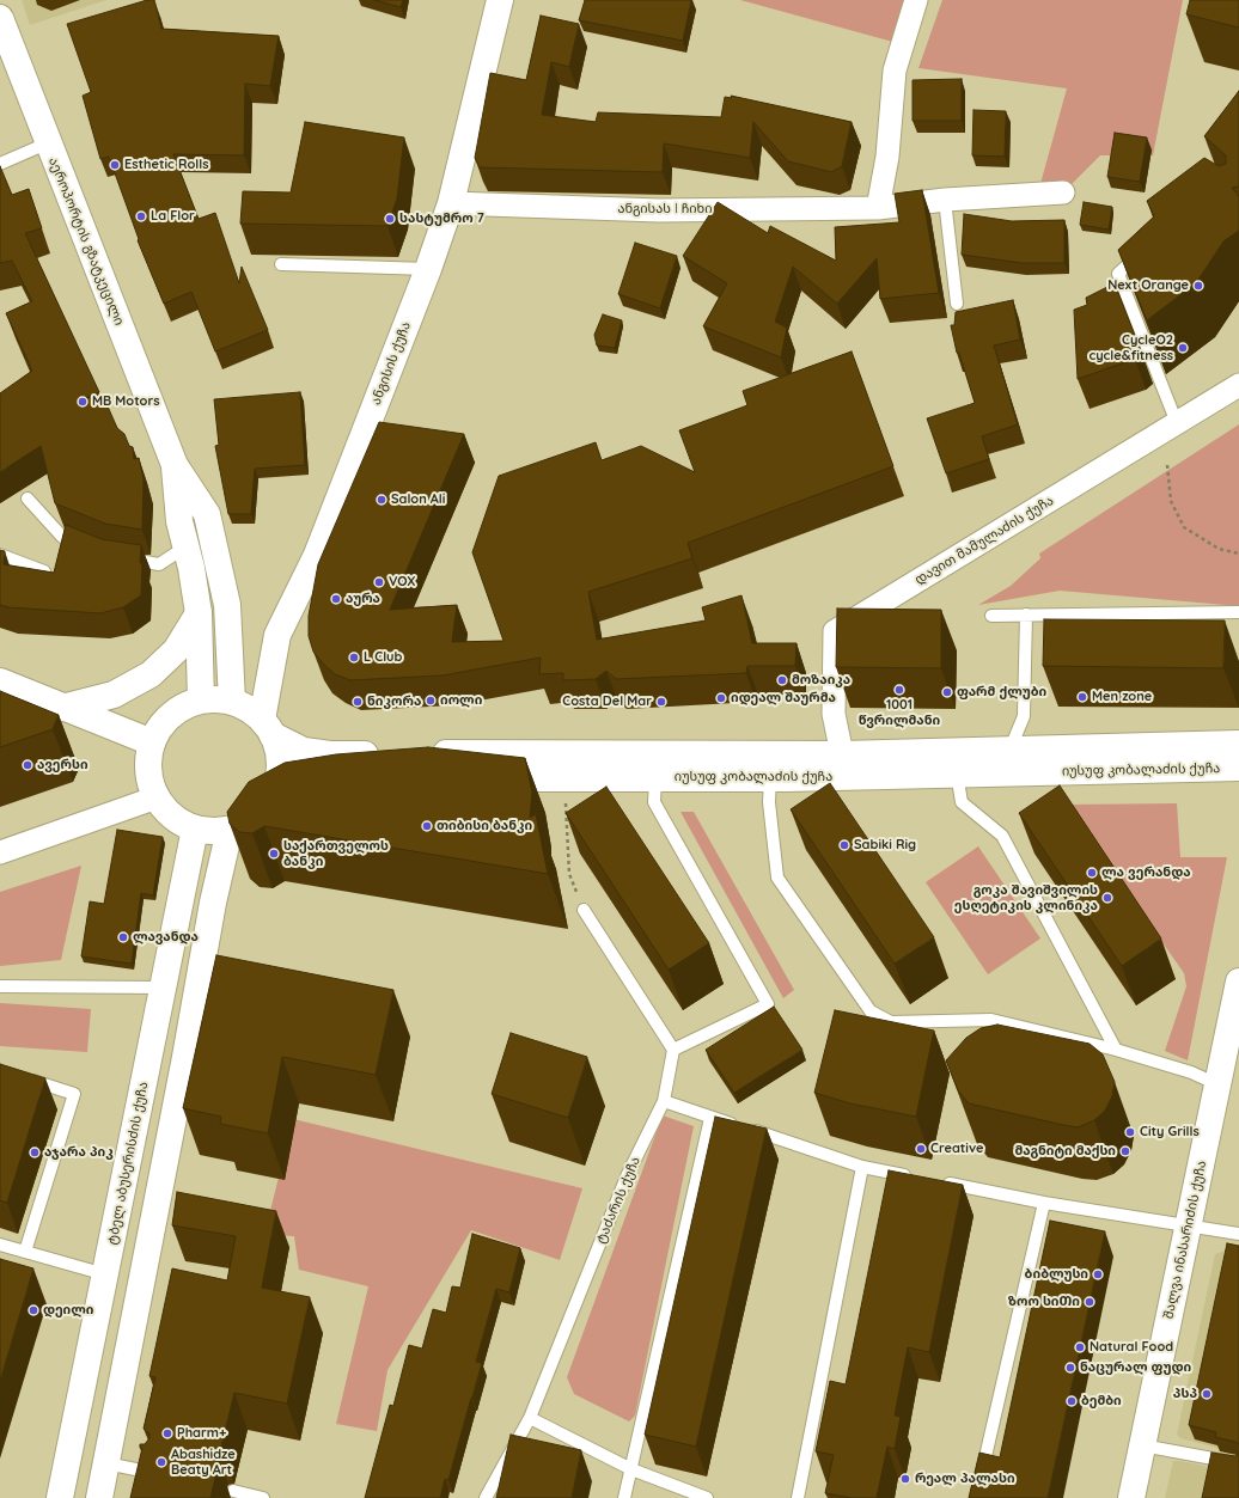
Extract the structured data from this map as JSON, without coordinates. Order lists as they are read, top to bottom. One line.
{"streets":{"street":["ანგისას I ჩიხი","აეროპორტის გზატკეცილი","ანგისის ქუჩა","დავით მამულაძის ქუჩა","იუსუფ კობალაძის ქუჩა","ტბელ აბუსერისძის ქუჩა","შალვა ინასარიძის ქუჩა"],"lane":["ტაძარის ქუჩა"]},"crossings":[["ანგისას I ჩიხი","ანგისის ქუჩა"],["აეროპორტის გზატკეცილი","ანგისის ქუჩა"],["აეროპორტის გზატკეცილი","ტბელ აბუსერისძის ქუჩა"],["ანგისის ქუჩა","ტბელ აბუსერისძის ქუჩა"],["დავით მამულაძის ქუჩა","იუსუფ კობალაძის ქუჩა"]],"places":["Esthetic Rolls","La Flor","სასტუმრო 7","Next Orange","CycleO2 cycle&fitness","MB Motors","Salon Ali","VOX","აურა","L Club","მოზაიკა","1001 წვრილმანი","ფარმ ქლუბი","Men zone","იდეალ შაურმა","იოლი","ნიკორა","Costa Del Mar","ავერსი","თიბისი ბანკი","Sabiki Rig","საქართველოს ბანკი","ლა ვერანდა","გოკა შავიშვილის ესღეტიკის კლინიკა","ლავანდა","City Grills","Creative","მაგნიტი მაქსი","აჯარა პიკ","ბიბლუსი","ზოო სიᲗი","დეილი","Natural Food","ნაცურალ ფუდი","პსპ","ბემბი","Pharm+","Abashidze Beaty Art","რეალ პალასი"]}
